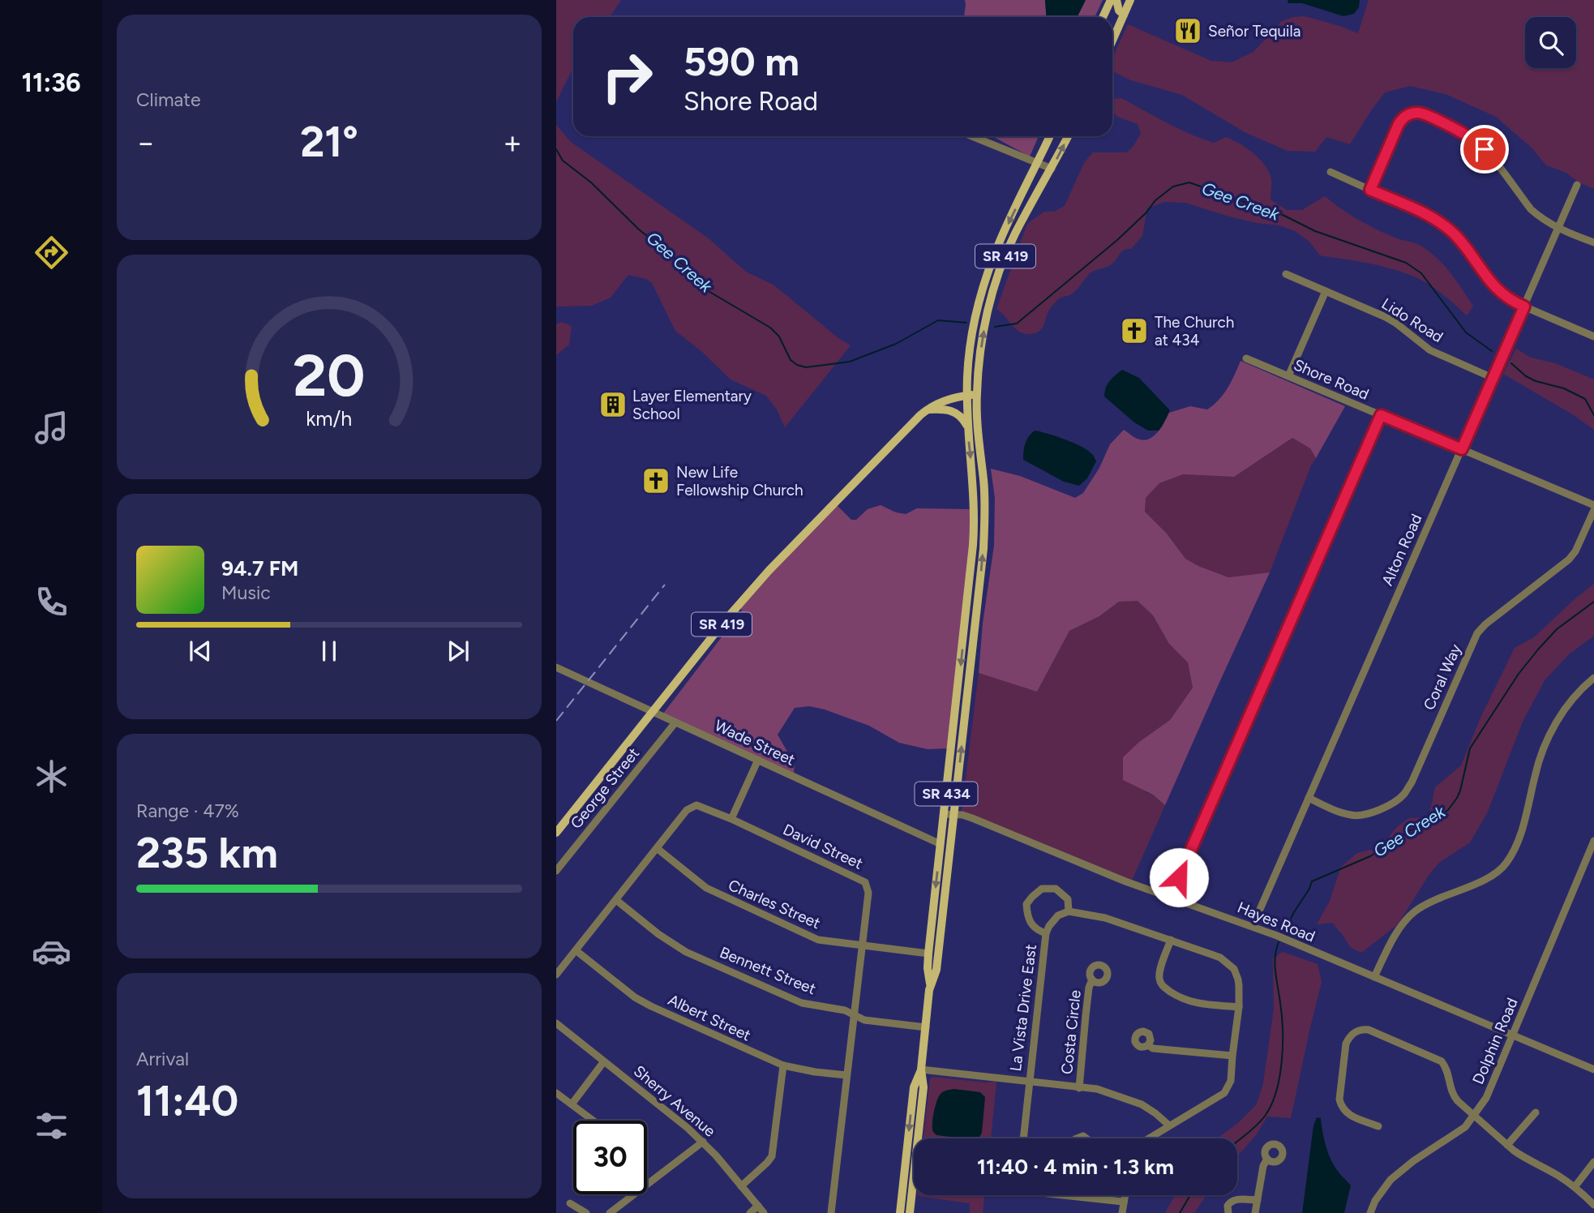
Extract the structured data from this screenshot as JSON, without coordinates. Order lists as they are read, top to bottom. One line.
{"streets":{"main road":["SR 419","SR 434"],"street":["Lido Road","Shore Road","Alton Road","Coral Way","Wade Street","George Street","David Street","Charles Street","Hayes Road","Bennett Street","La Vista Drive East","Albert Street","Costa Circle","Dolphin Road","Sherry Avenue"]},"crossings":[["SR 419","Wade Street"],["SR 419","SR 434"],["Lido Road","Alton Road"],["Shore Road","Alton Road"],["Alton Road","Coral Way"],["Alton Road","Hayes Road"],["Wade Street","George Street"],["Wade Street","SR 434"],["SR 434","Charles Street"],["SR 434","Hayes Road"],["SR 434","Bennett Street"],["David Street","Charles Street"],["David Street","Bennett Street"],["David Street","Albert Street"],["Hayes Road","Dolphin Road"]],"water":["Gee Creek"],"places":{"restaurant":["Señor Tequila"],"church":["The Church at 434","New Life Fellowship Church"],"building":["Layer Elementary School"]},"page":{"tabs":"11:36","tile":["Climate",["Range · 47%","235 km"],["Arrival","11:40"]],"turn":["590 m","Shore Road"],"heat":["−","21°","+"],"song":["94.7 FM","Music"],"limit":"30","trip":"11:40 · 4 min · 1.3 km","gauge":["20","km/h"]}}
